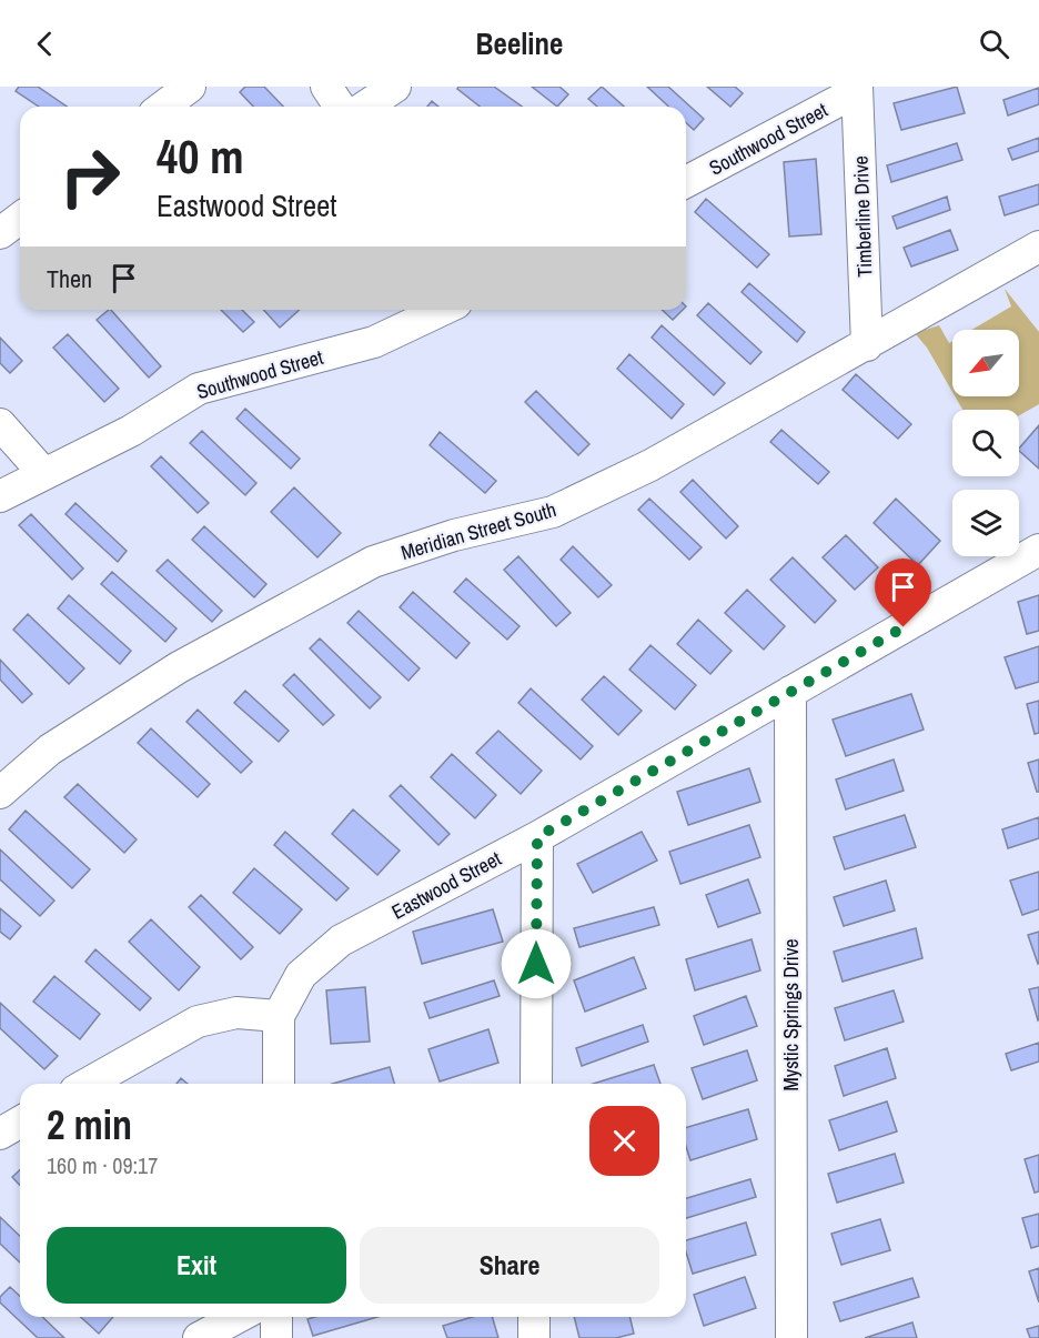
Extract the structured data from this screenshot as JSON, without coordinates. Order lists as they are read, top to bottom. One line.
{"streets":{"street":["Southwood Street","Timberline Drive","Meridian Street South","Eastwood Street","Mystic Springs Drive"]},"crossings":[["Southwood Street","Timberline Drive"],["Timberline Drive","Meridian Street South"],["Eastwood Street","Mystic Springs Drive"]],"north":"bottom left","page":{"header":"Beeline","turn":["40 m","Eastwood Street"],"then":"Then","heading":["2 min","160 m · 09:17"],"buttons":["Exit","Share"]}}
